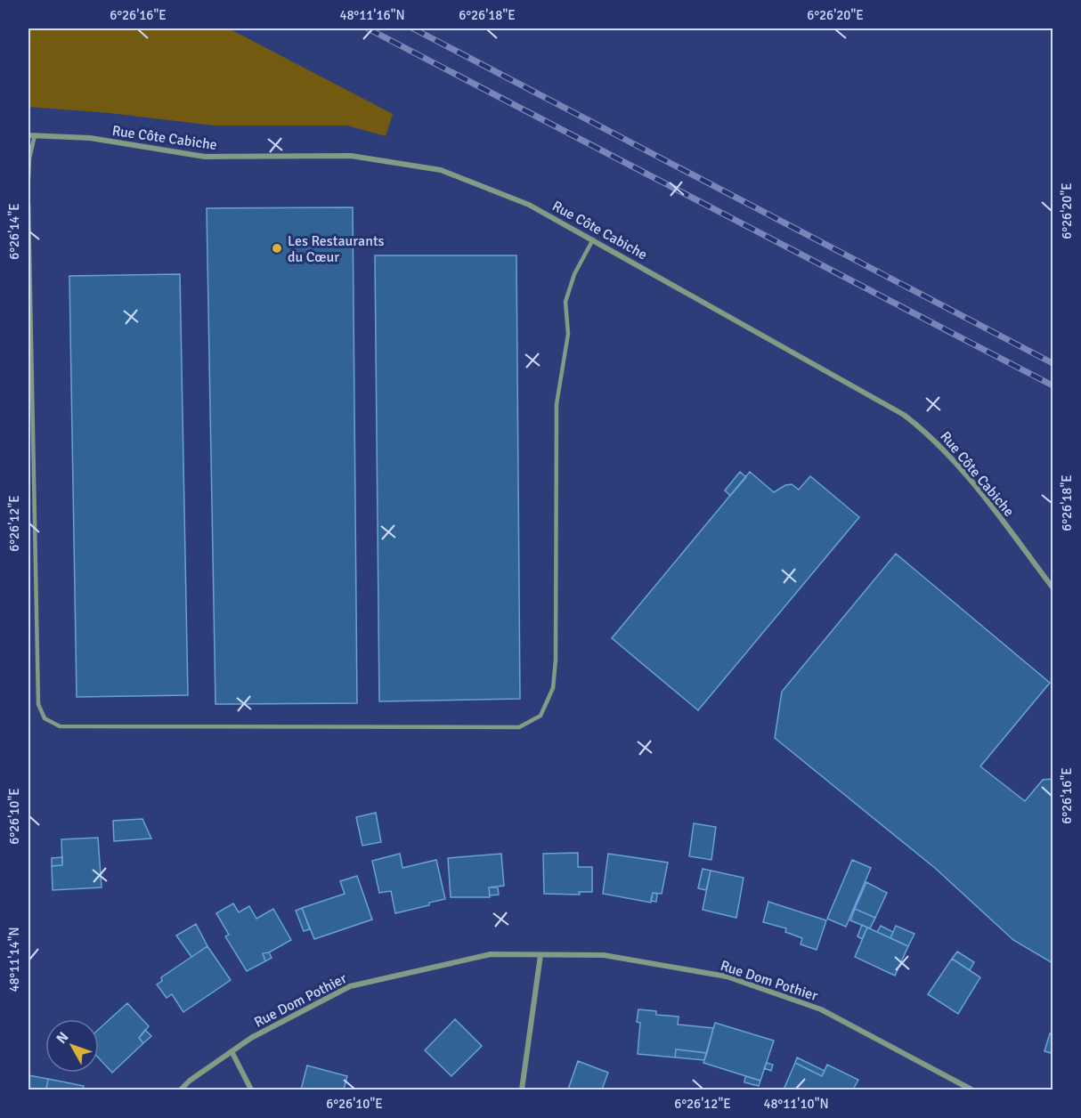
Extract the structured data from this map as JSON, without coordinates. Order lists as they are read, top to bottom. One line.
{"streets":{"street":["Rue Côte Cabiche","Rue Dom Pothier"]},"places":["Les Restaurants du Cœur"],"north":"top left","coordinates":["6°26'16\"E","48°11'16\"N","6°26'18\"E","6°26'20\"E","6°26'14\"E","6°26'12\"E","6°26'10\"E","48°11'14\"N","48°11'10\"N"]}
